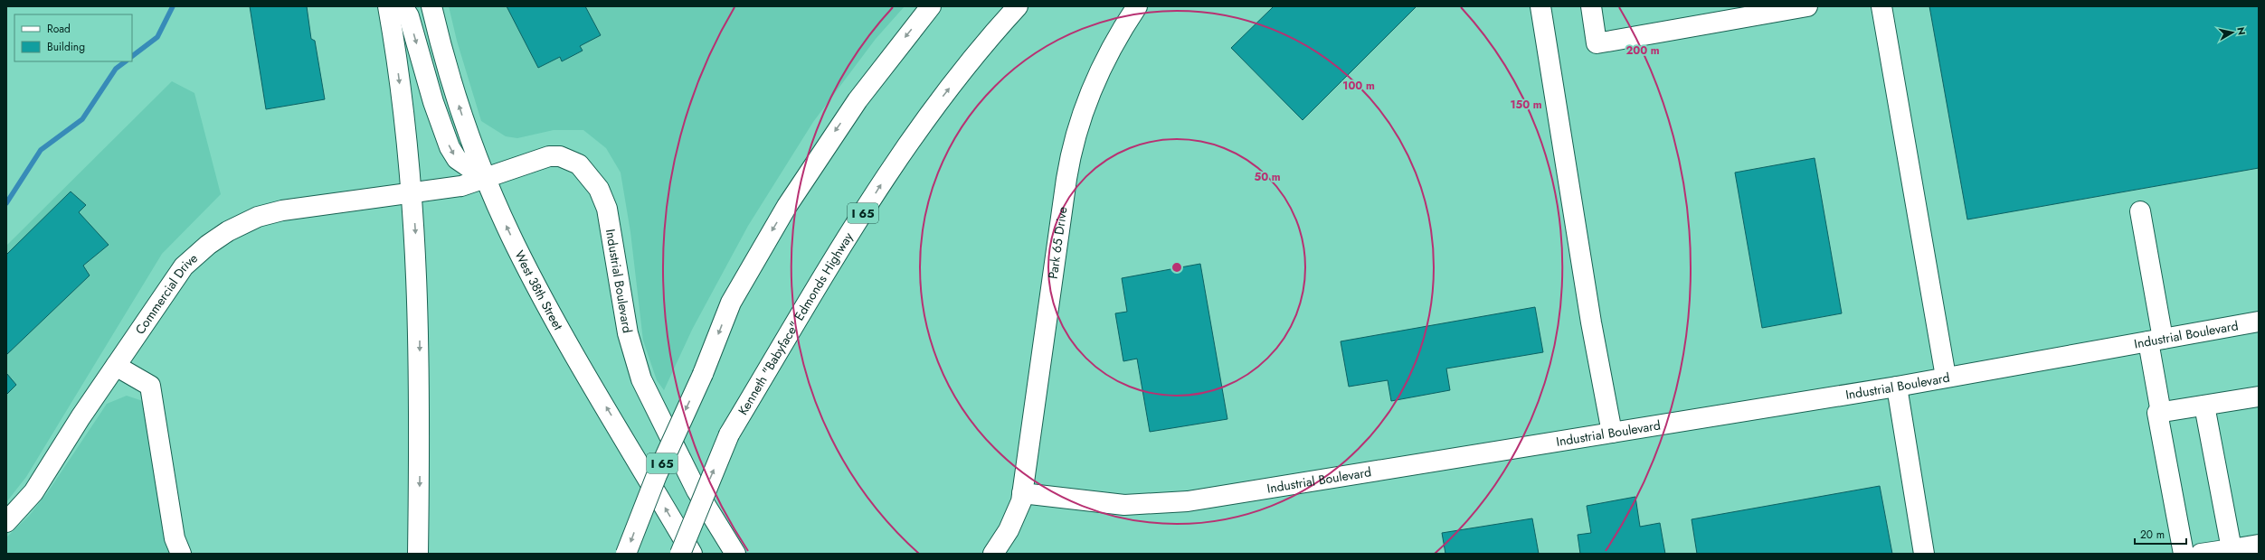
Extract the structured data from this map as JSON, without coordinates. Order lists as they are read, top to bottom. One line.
{"streets":{"main road":["I 65","Park 65 Drive","Industrial Boulevard","West 38th Street","Commercial Drive","Kenneth \"Babyface\" Edmonds Highway"]},"crossings":[["Park 65 Drive","Industrial Boulevard"],["Industrial Boulevard","West 38th Street"],["Industrial Boulevard","Commercial Drive"]],"legend":["Road","Building"],"scale_bar":"20 m","north":"right","rings":["200 m","100 m","150 m","50 m"]}
